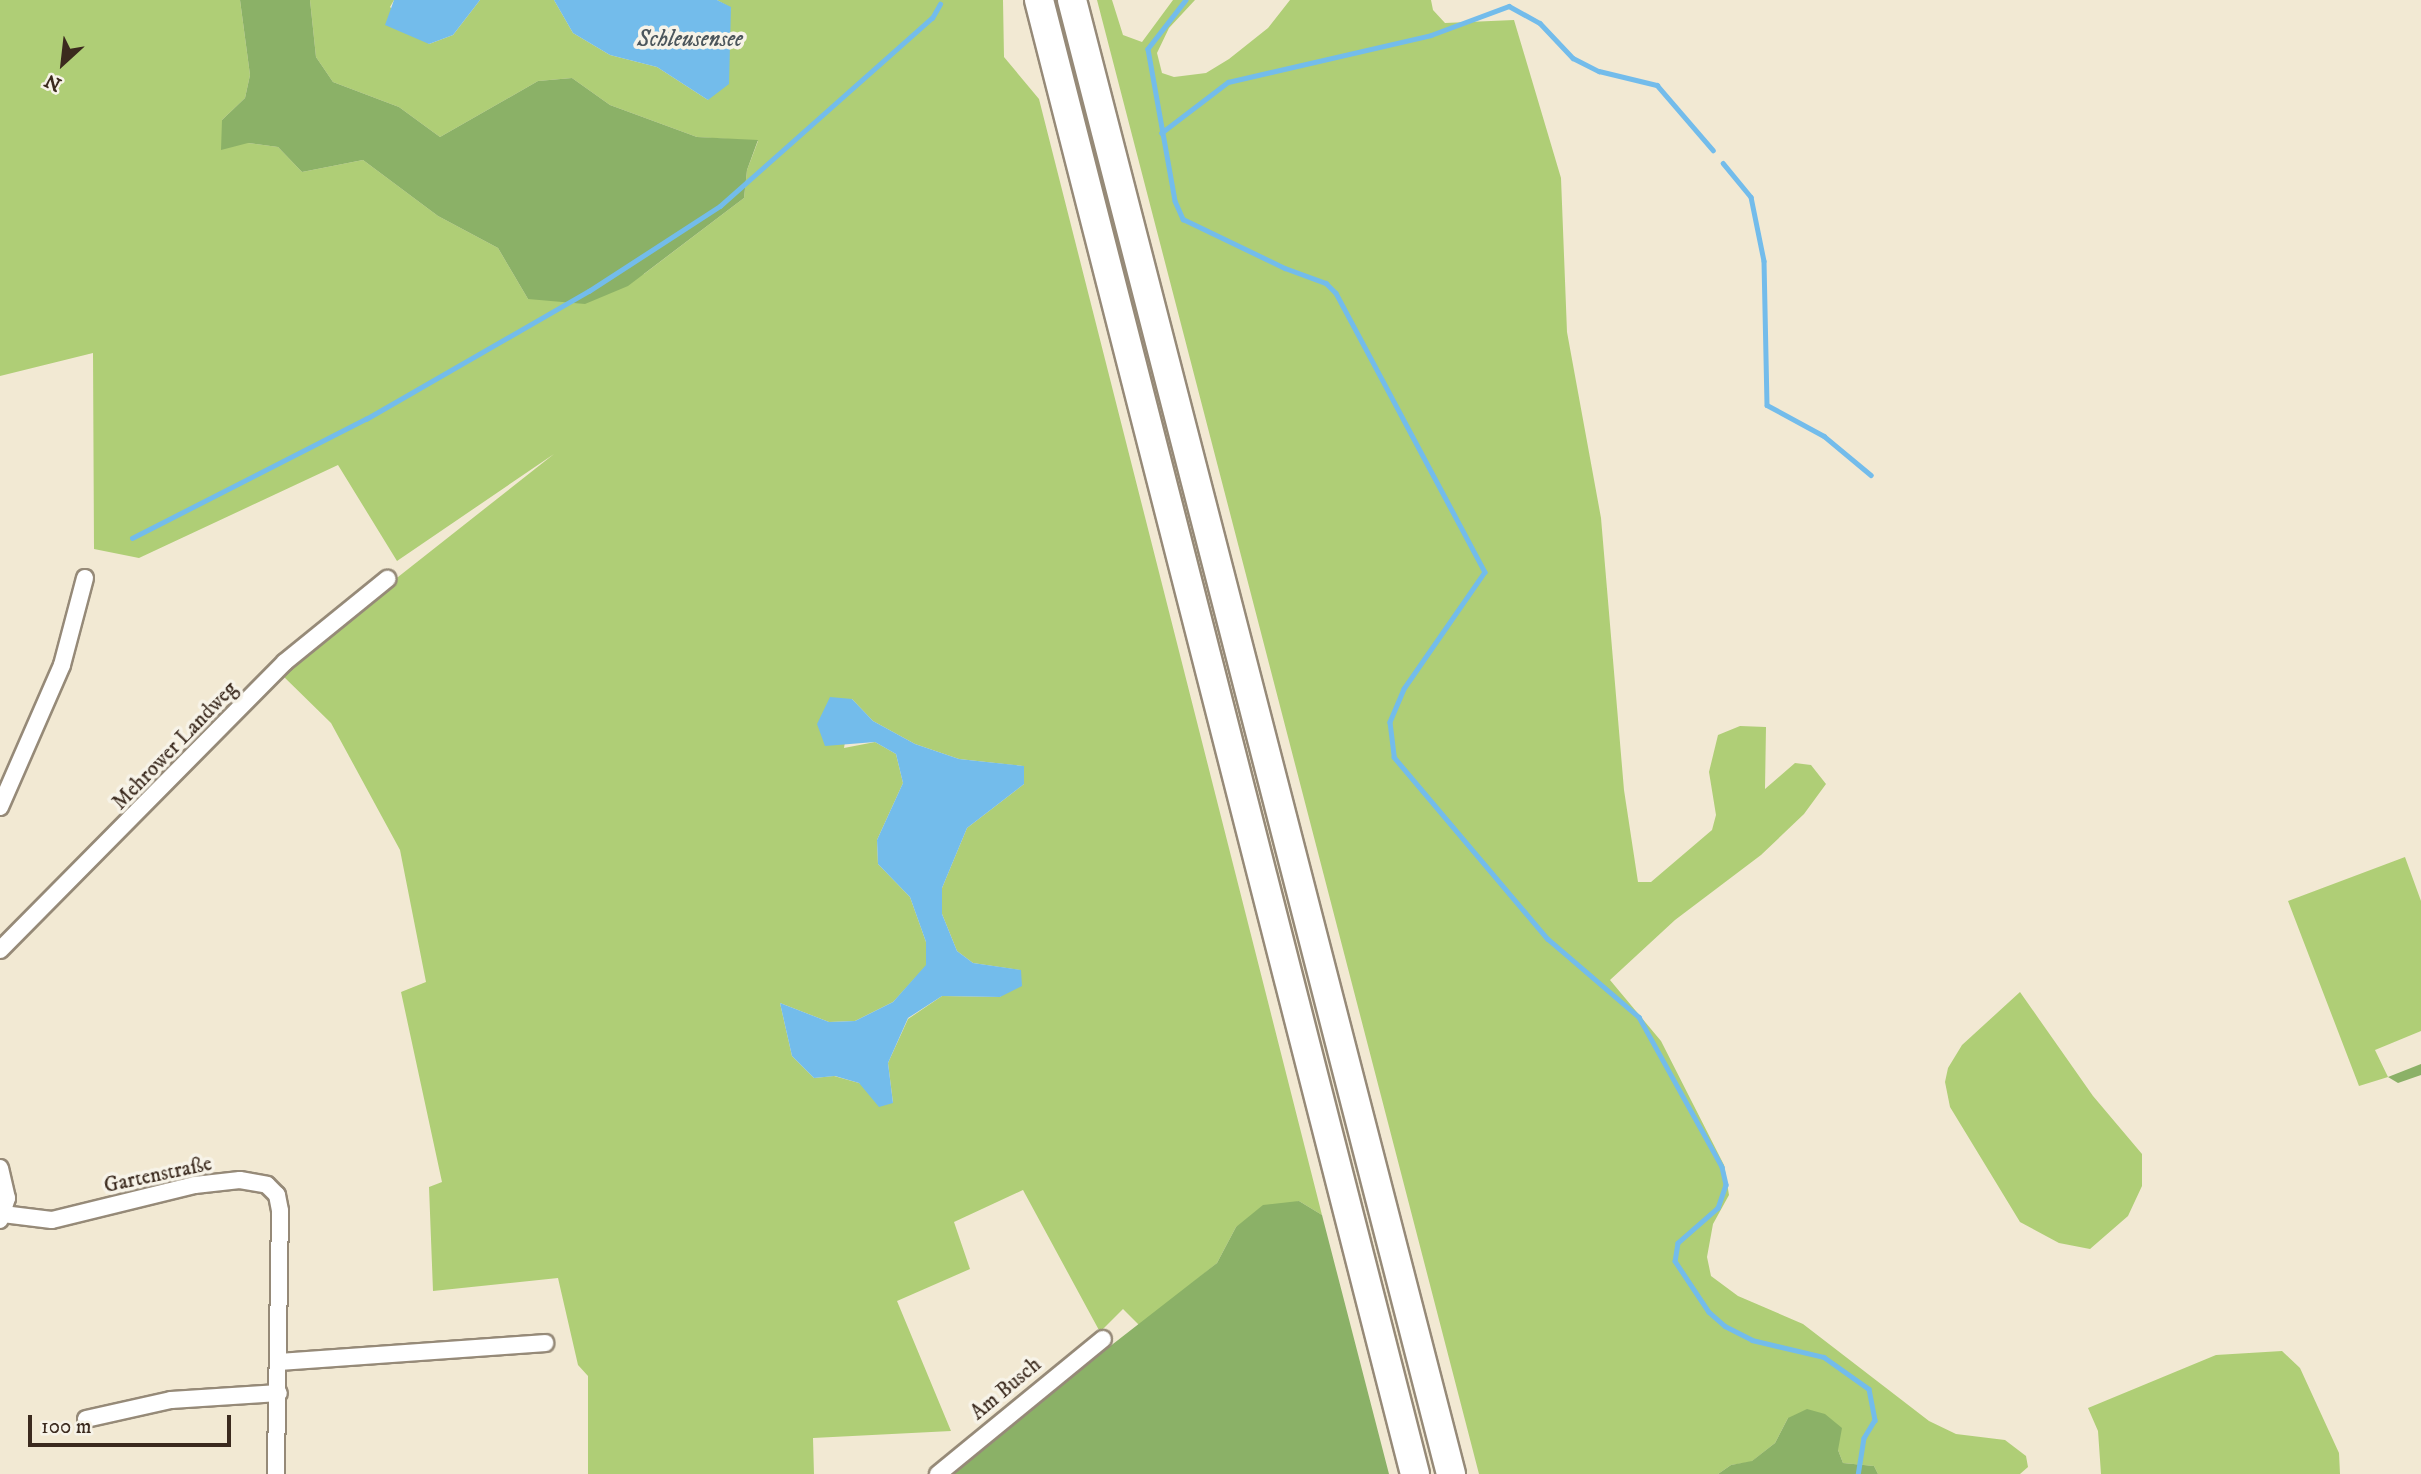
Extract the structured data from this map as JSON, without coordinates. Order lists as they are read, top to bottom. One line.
{"streets":{"street":["Mehrower Landweg","Gartenstraße","Am Busch"]},"water":["Schleusensee"],"scale_bar":"100 m","north":"bottom left"}
